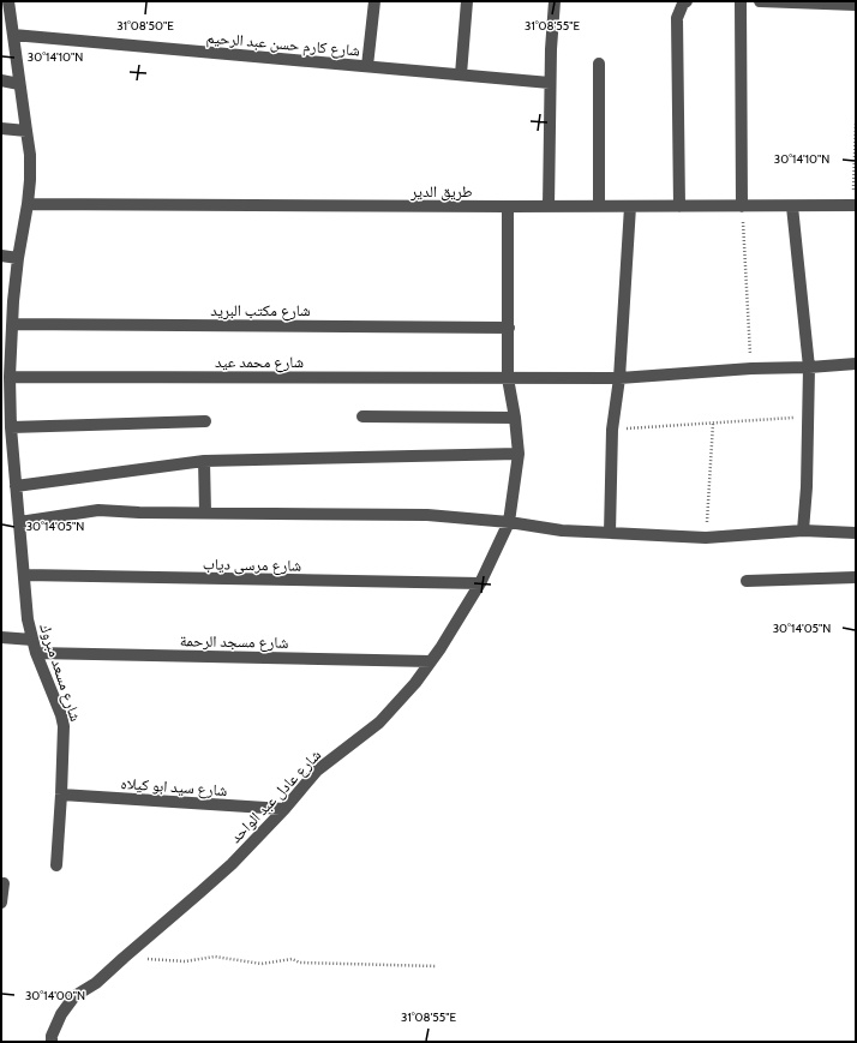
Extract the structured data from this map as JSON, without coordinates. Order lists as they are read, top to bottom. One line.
{"streets":{"street":["شارع كارم حسن عبد الرحيم","طريق الدير","شارع مكتب البريد","شارع محمد عيد","شارع مرسى دياب","شارع مسجد الرحمة","شارع مسعد مبروك","شارع سيد ابو كيلاه","شارع عادل عبد الواحد"]},"crossings":[["شارع كارم حسن عبد الرحيم","شارع مسعد مبروك"],["طريق الدير","شارع مسعد مبروك"],["طريق الدير","شارع عادل عبد الواحد"],["شارع مكتب البريد","شارع مسعد مبروك"],["شارع مكتب البريد","شارع عادل عبد الواحد"],["شارع محمد عيد","شارع مسعد مبروك"],["شارع محمد عيد","شارع عادل عبد الواحد"],["شارع مرسى دياب","شارع مسعد مبروك"],["شارع مرسى دياب","شارع عادل عبد الواحد"],["شارع مسجد الرحمة","شارع مسعد مبروك"],["شارع مسجد الرحمة","شارع عادل عبد الواحد"],["شارع مسعد مبروك","شارع سيد ابو كيلاه"],["شارع سيد ابو كيلاه","شارع عادل عبد الواحد"]],"coordinates":["31°08'50\"E","31°08'55\"E","30°14'10\"N","30°14'05\"N","30°14'00\"N"]}
